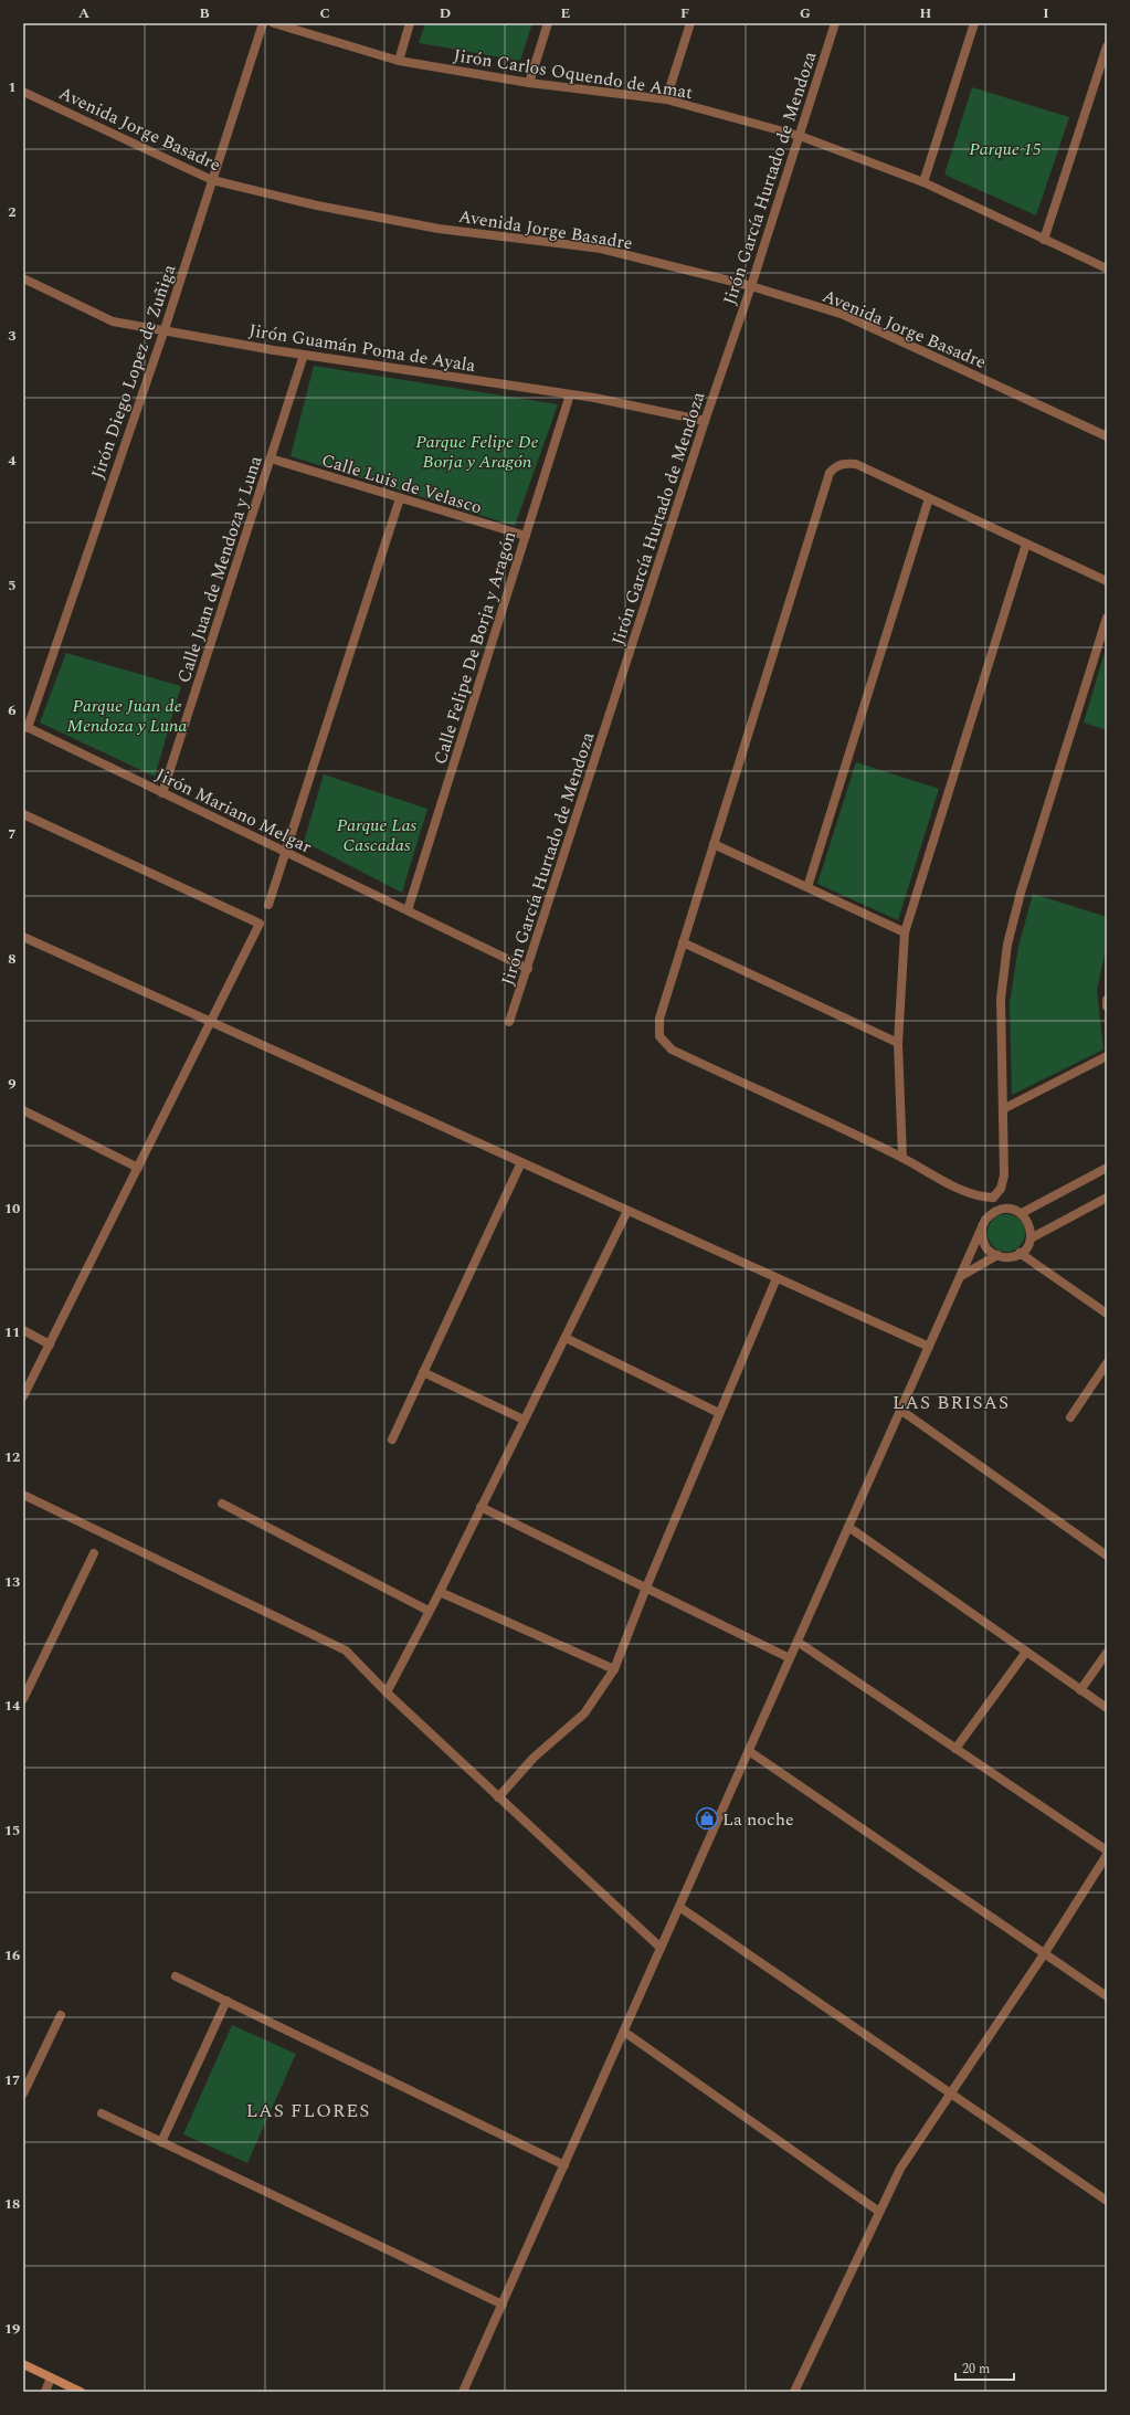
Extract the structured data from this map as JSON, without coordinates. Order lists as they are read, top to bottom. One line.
{"streets":{"street":["Jirón Carlos Oquendo de Amat","Avenida Jorge Basadre","Jirón García Hurtado de Mendoza","Jirón Guamán Poma de Ayala","Jirón Diego Lopez de Zuñiga","Calle Luis de Velasco","Calle Juan de Mendoza y Luna","Calle Felipe De Borja y Aragón","Jirón Mariano Melgar"]},"crossings":[["Jirón Carlos Oquendo de Amat","Jirón García Hurtado de Mendoza"],["Avenida Jorge Basadre","Jirón García Hurtado de Mendoza"],["Avenida Jorge Basadre","Jirón Diego Lopez de Zuñiga"],["Jirón García Hurtado de Mendoza","Jirón Guamán Poma de Ayala"],["Jirón García Hurtado de Mendoza","Jirón Mariano Melgar"],["Jirón Guamán Poma de Ayala","Jirón Diego Lopez de Zuñiga"],["Jirón Guamán Poma de Ayala","Calle Juan de Mendoza y Luna"],["Jirón Guamán Poma de Ayala","Calle Felipe De Borja y Aragón"],["Jirón Diego Lopez de Zuñiga","Jirón Mariano Melgar"],["Calle Luis de Velasco","Calle Juan de Mendoza y Luna"],["Calle Luis de Velasco","Calle Felipe De Borja y Aragón"],["Calle Juan de Mendoza y Luna","Jirón Mariano Melgar"],["Calle Felipe De Borja y Aragón","Jirón Mariano Melgar"]],"districts":["LAS BRISAS","LAS FLORES"],"parks":["Parque 15","Parque Felipe De Borja y Aragón","Parque Juan de Mendoza y Luna","Parque Las Cascadas"],"places":{"shop":["La noche"]},"scale_bar":"20 m","grid":{"columns":["A","B","C","D","E","F","G","H","I"],"rows":["1","2","3","4","5","6","7","8","9","10","11","12","13","14","15","16","17","18","19"]}}
